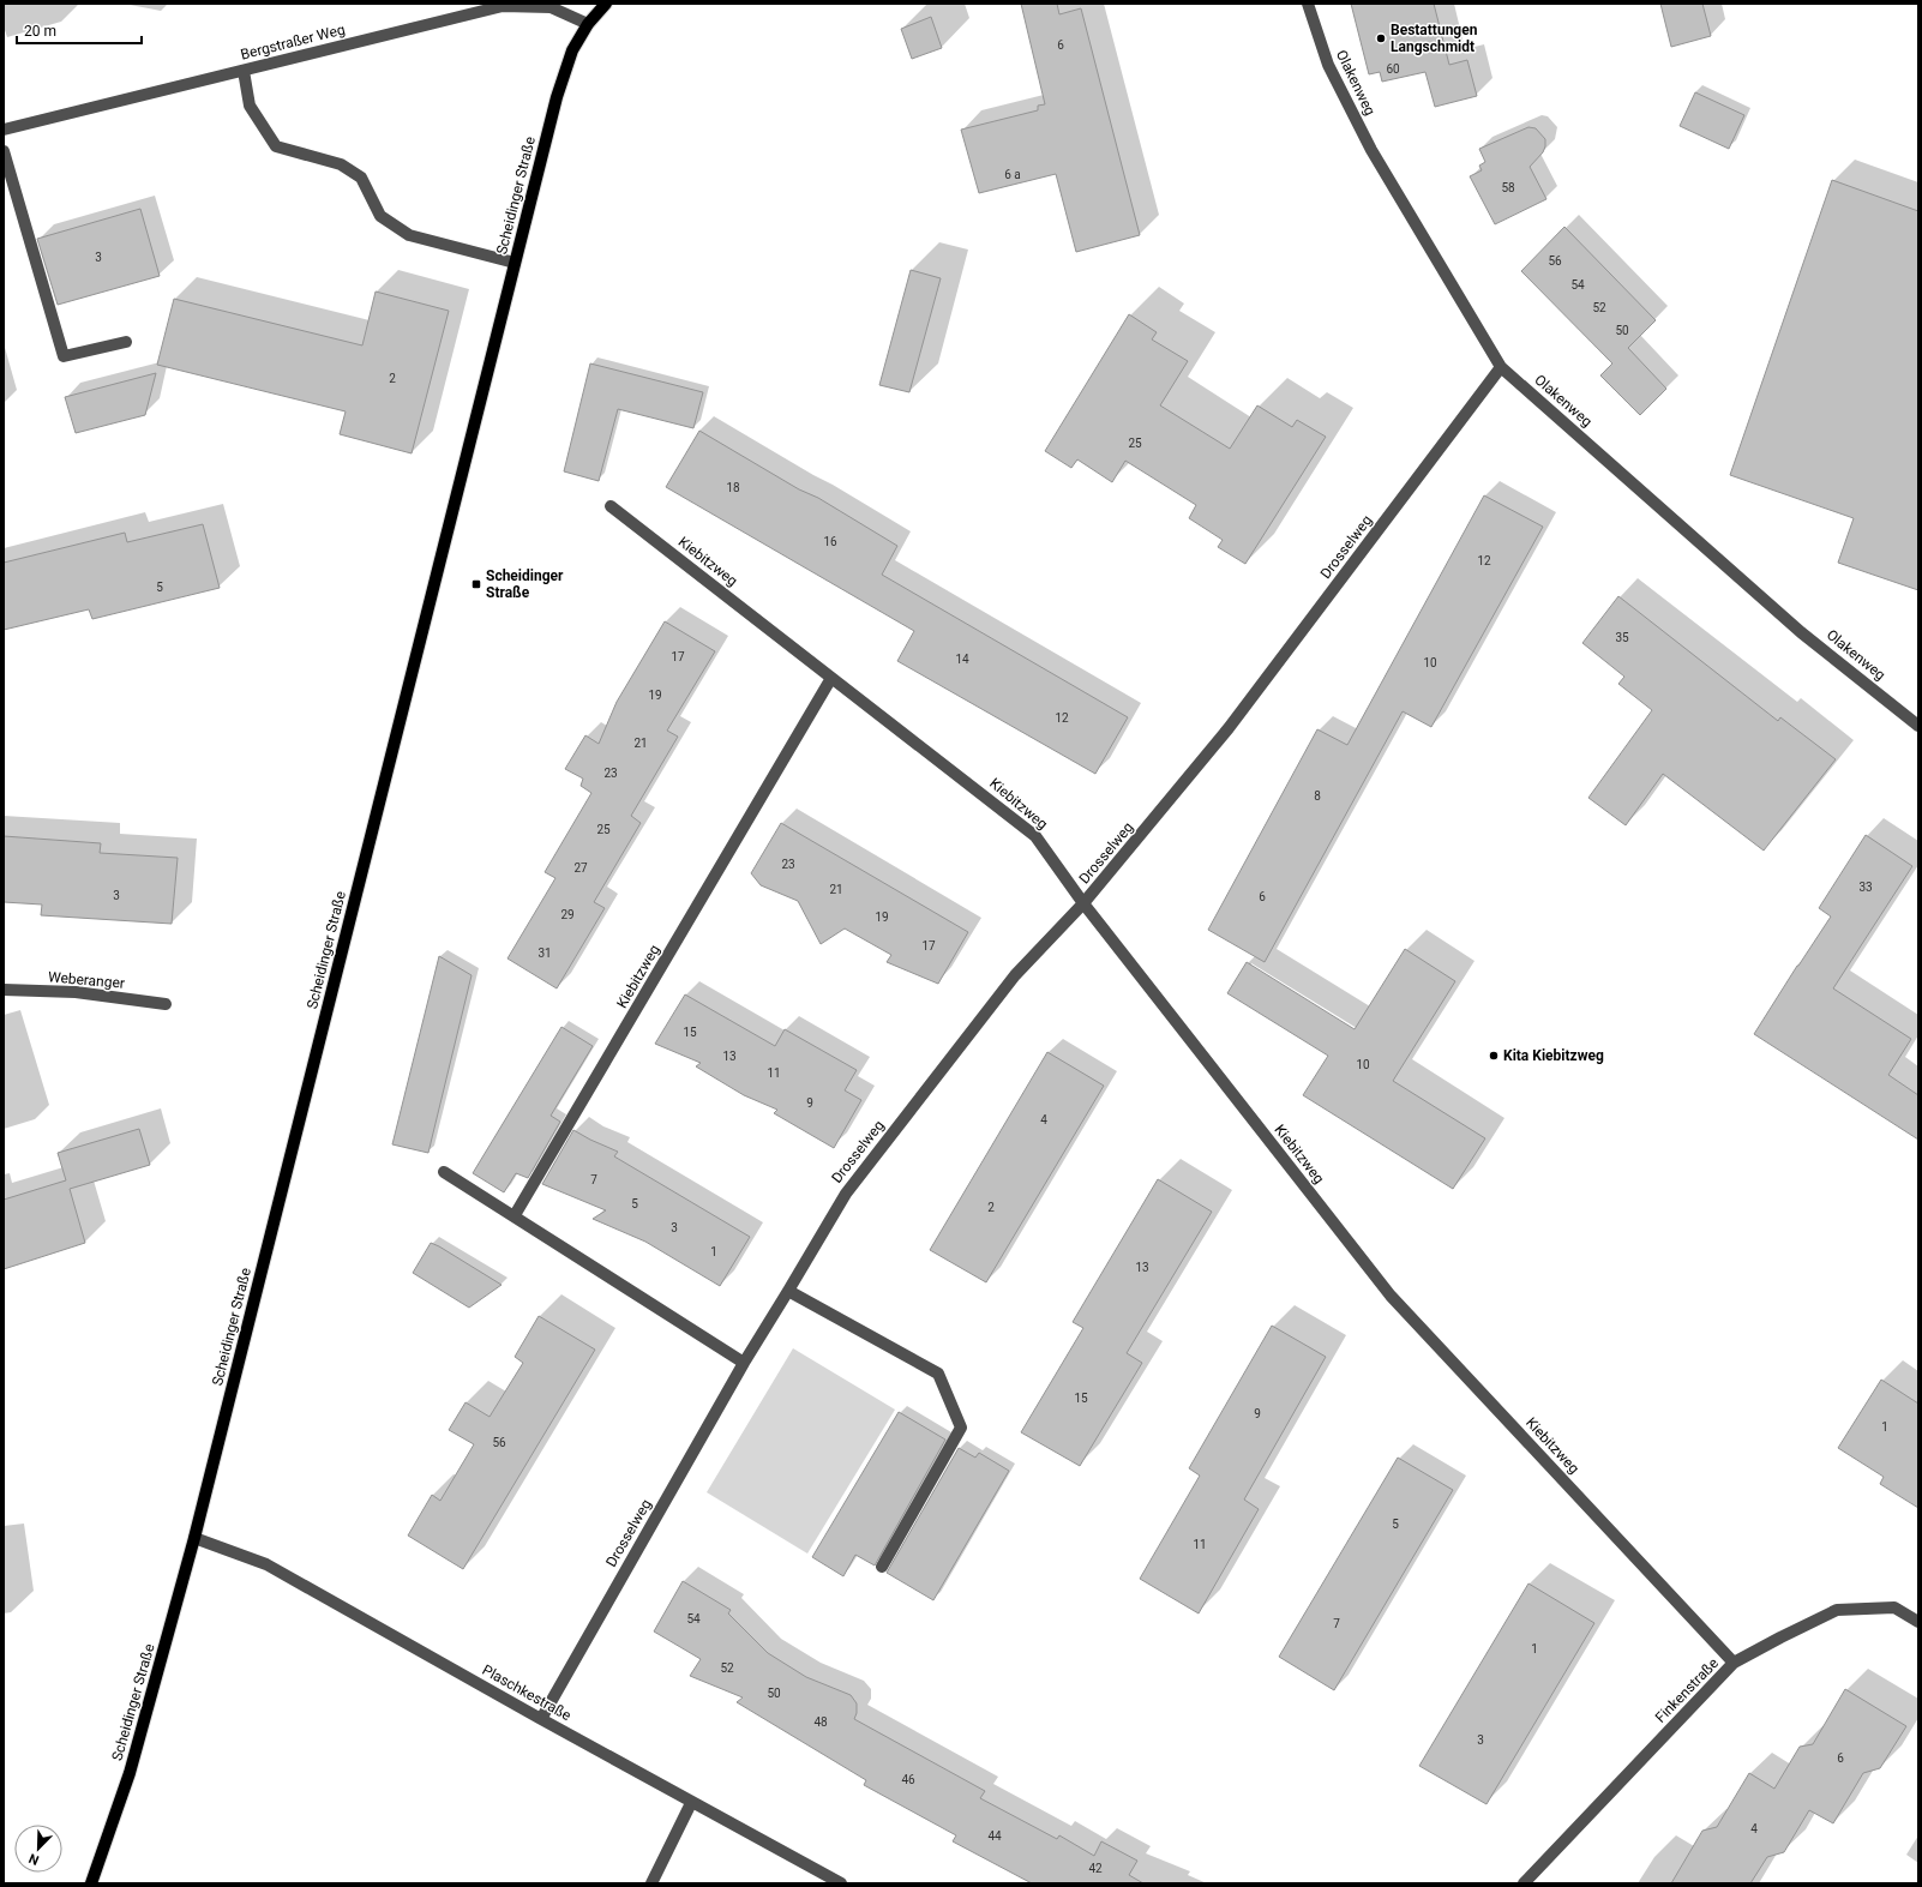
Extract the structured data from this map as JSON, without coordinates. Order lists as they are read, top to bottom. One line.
{"streets":{"main road":["Scheidinger Straße"],"street":["Bergstraßer Weg","Olakenweg","Drosselweg","Kiebitzweg","Weberanger","Finkenstraße","Plaschkestraße"]},"crossings":[["Bergstraßer Weg","Scheidinger Straße"],["Olakenweg","Drosselweg"],["Scheidinger Straße","Plaschkestraße"],["Drosselweg","Kiebitzweg"],["Drosselweg","Plaschkestraße"],["Kiebitzweg","Finkenstraße"]],"places":{"other":["Bestattungen Langschmidt","Kita Kiebitzweg"],"transit":["Scheidinger Straße"]},"house_numbers":["6","60","6 a","58","3","56","54","52","50","2","25","18","16","12","5","35","17","14","10","19","12","21","23","8","25","23","27","33","21","3","6","29","19","17","31","15","13","10","11","9","4","7","5","2","3","1","13","15","9","1","56","5","11","54","7","1","52","50","48","3","6","46","4","44","42"],"scale_bar":"20 m","north":"bottom left"}
